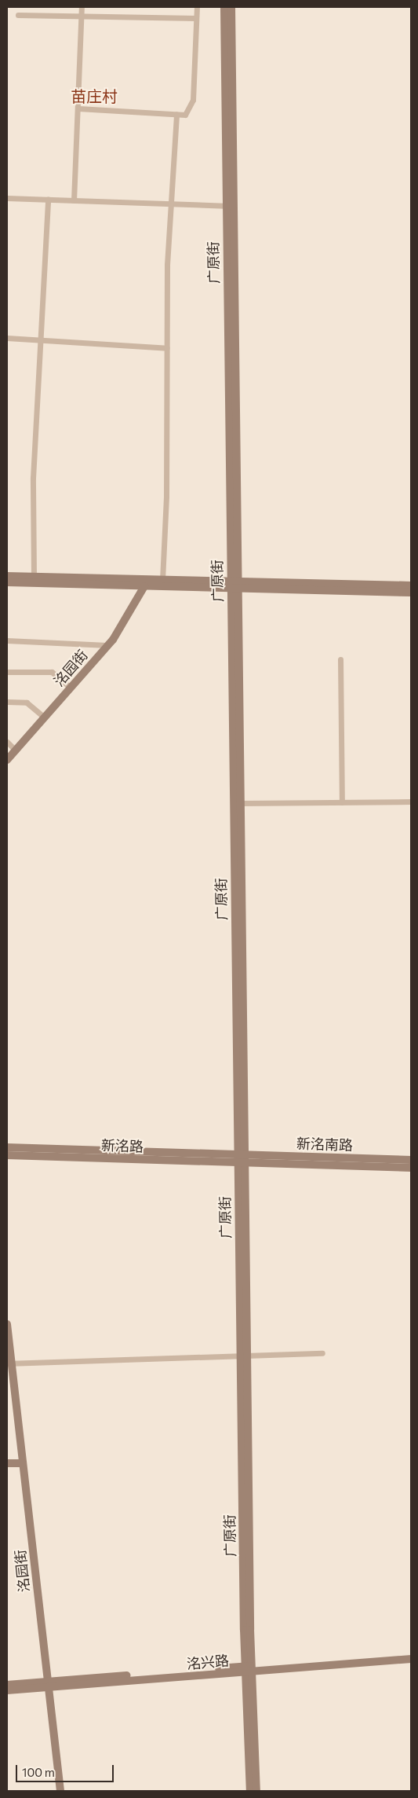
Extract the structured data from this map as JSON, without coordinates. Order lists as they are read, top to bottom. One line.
{"streets":{"main road":["广原街","洺园街","新洺南路","新洺路","洺兴路"]},"crossings":[["广原街","新洺南路"],["广原街","新洺路"],["广原街","洺兴路"],["洺园街","洺兴路"],["新洺南路","新洺路"]],"districts":["苗庄村"],"scale_bar":"100 m"}
